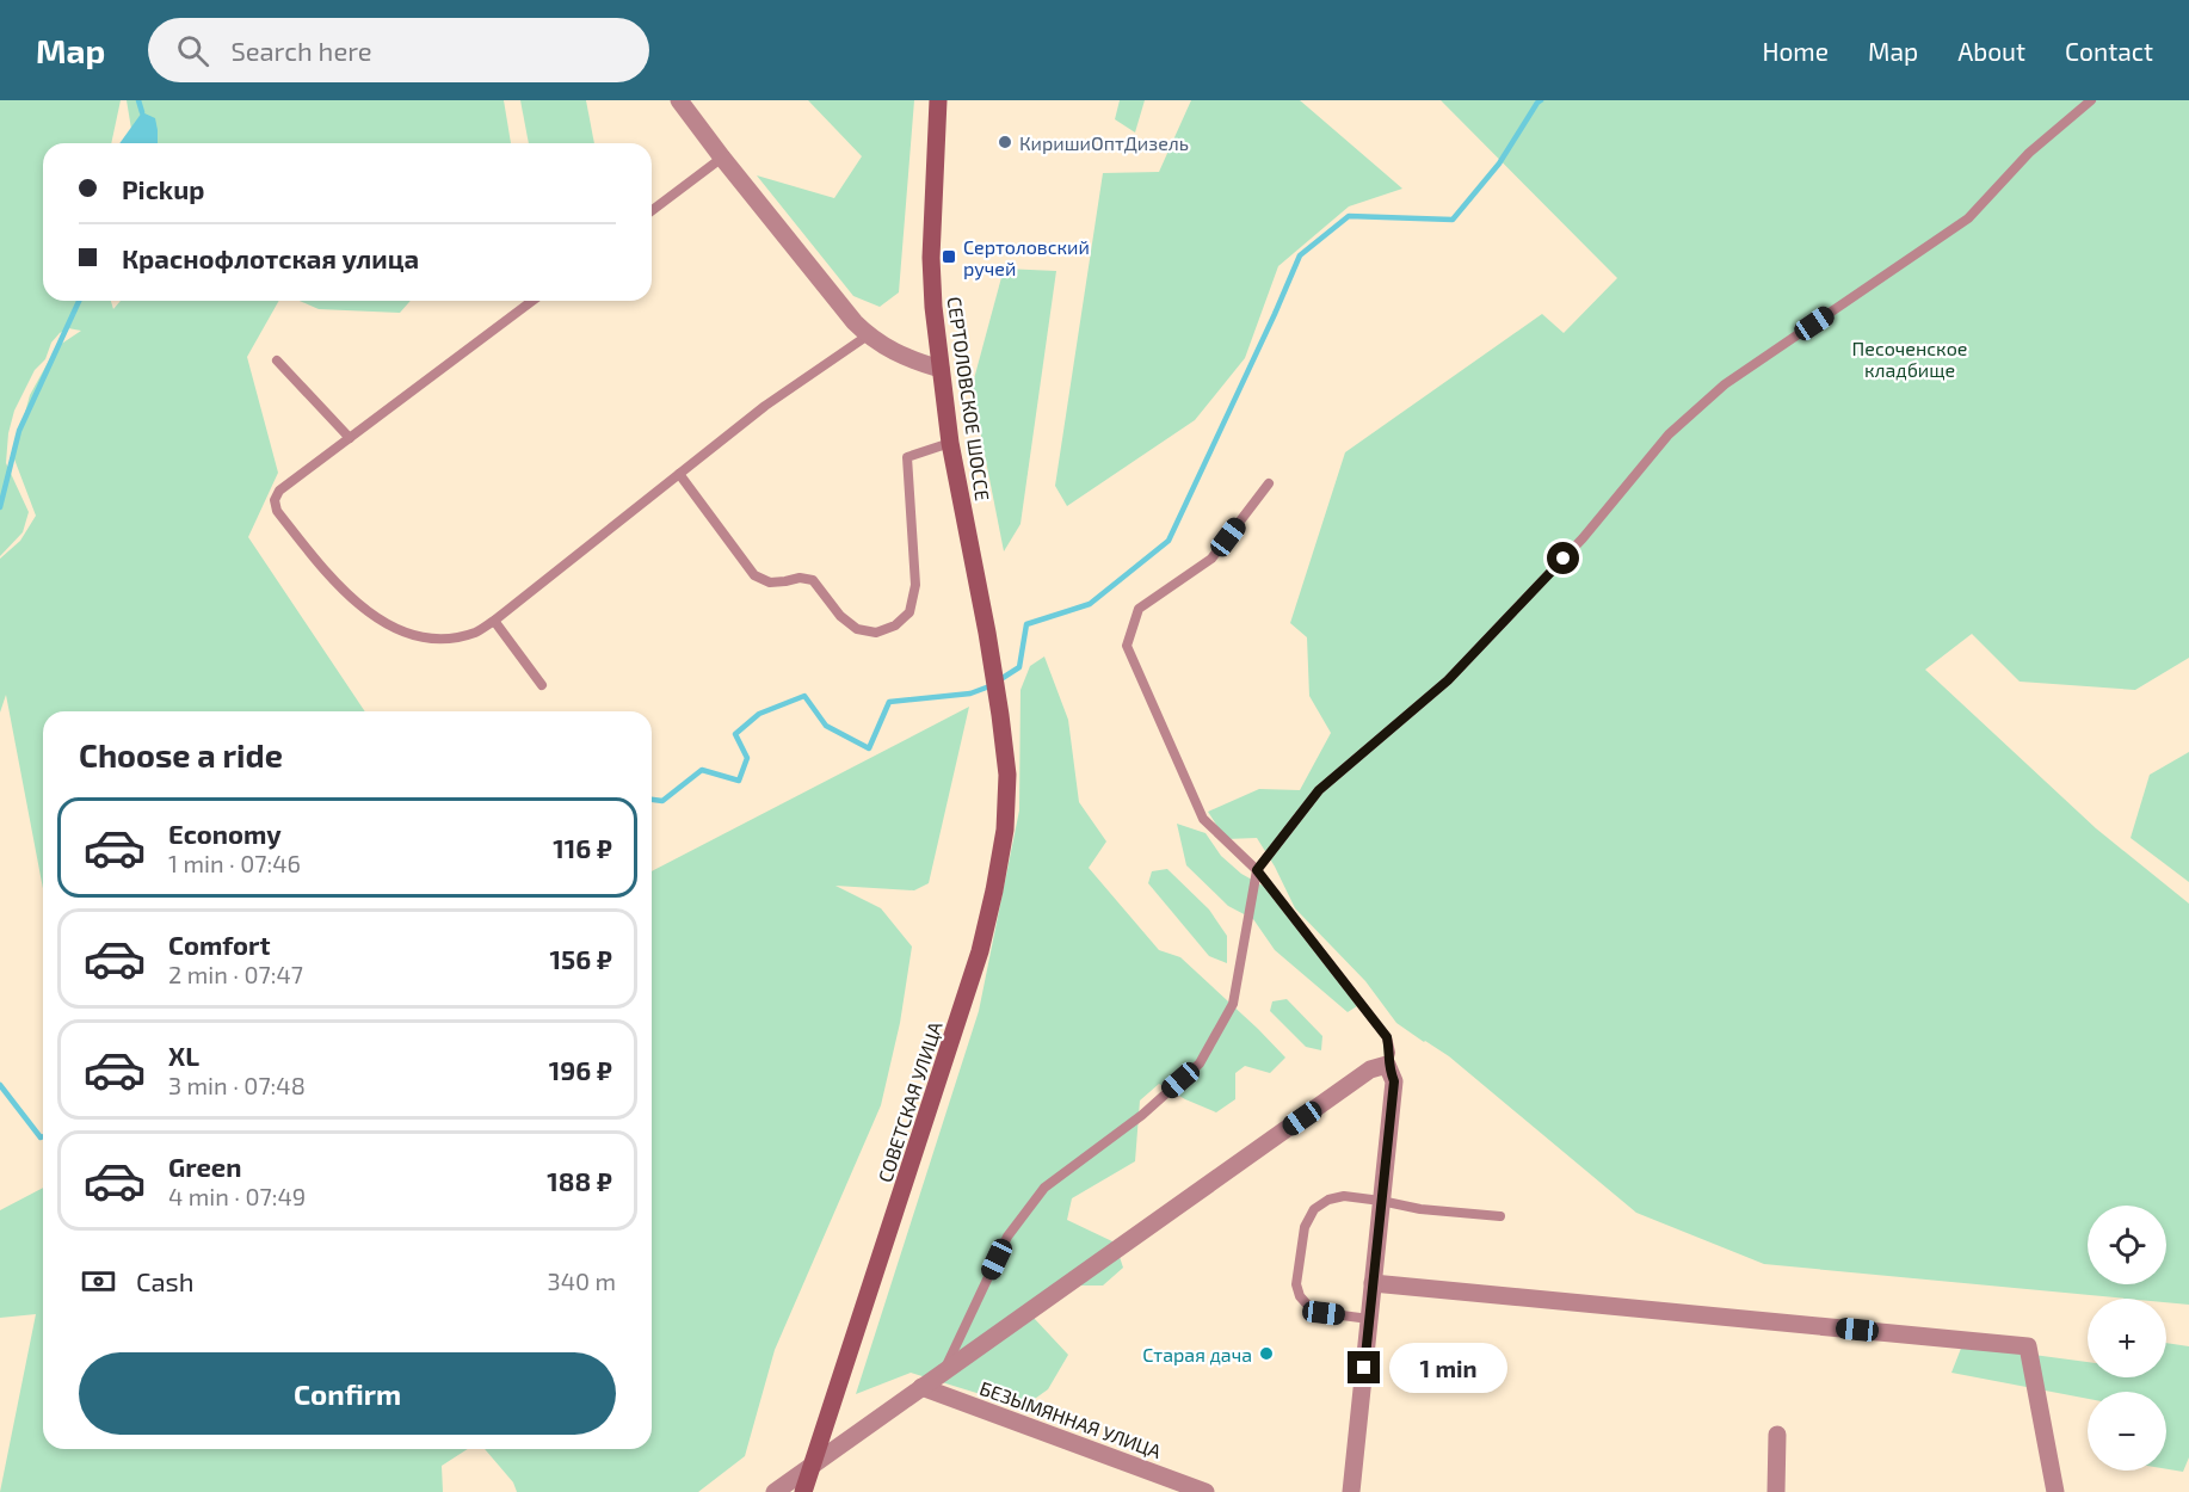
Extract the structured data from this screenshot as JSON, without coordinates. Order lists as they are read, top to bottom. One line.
{"streets":{"main road":["СЕРТОЛОВСКОЕ ШОССЕ","СОВЕТСКАЯ УЛИЦА"],"street":["БЕЗЫМЯННАЯ УЛИЦА"]},"crossings":[["СЕРТОЛОВСКОЕ ШОССЕ","СОВЕТСКАЯ УЛИЦА"]],"parks":["Песоченское кладбище"],"places":{"other":["КиришиОптДизель","Старая дача"],"transit":["Сертоловский ручей"]},"page":{"header":"Map","search":"Search here","nav":["Home","Map","About","Contact"],"banner":["Pickup","Краснофлотская улица"],"heading":"Choose a ride","list":[{"name":"Economy","note":"1 min · 07:46","value":"116 ₽"},{"name":"Comfort","note":"2 min · 07:47","value":"156 ₽"},{"name":"XL","note":"3 min · 07:48","value":"196 ₽"},{"name":"Green","note":"4 min · 07:49","value":"188 ₽"}],"map_buttons":["+","−"],"pay":["Cash","340 m"],"buttons":"Confirm","bubble":"1 min"}}
